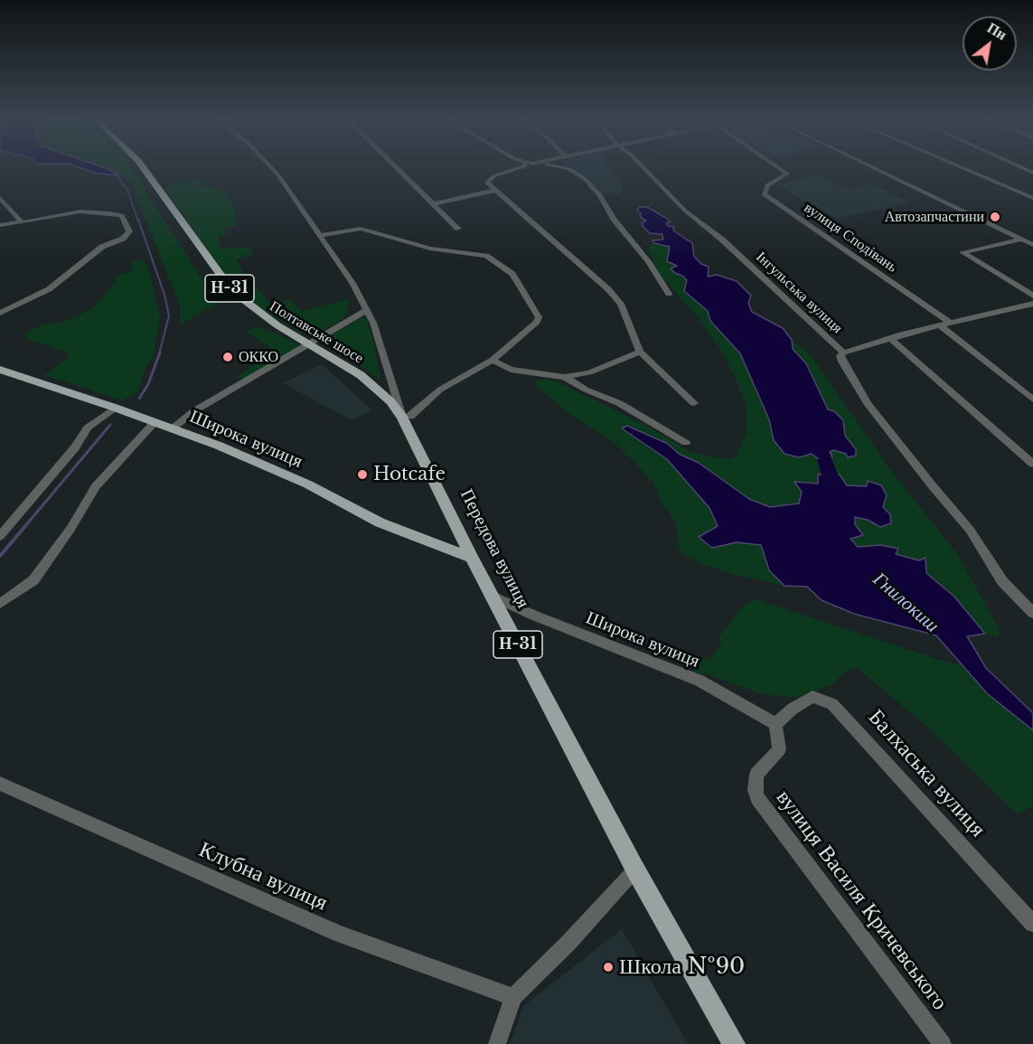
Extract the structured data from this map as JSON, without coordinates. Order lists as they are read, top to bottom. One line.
{"streets":{"main road":["Н-31","Полтавське шосе","Широка вулиця","Передова вулиця"],"street":["вулиця Сподівань","Інгульська вулиця","Балхаська вулиця","Клубна вулиця","вулиця Василя Кричевського"]},"crossings":[["Полтавське шосе","Передова вулиця"],["Широка вулиця","Передова вулиця"],["Широка вулиця","Балхаська вулиця"],["Широка вулиця","вулиця Василя Кричевського"],["Балхаська вулиця","вулиця Василя Кричевського"]],"water":["Гнилокиш"],"places":["Автозапчастини","ОККО","Hotcafe","Школа №90"],"north":"top right"}
